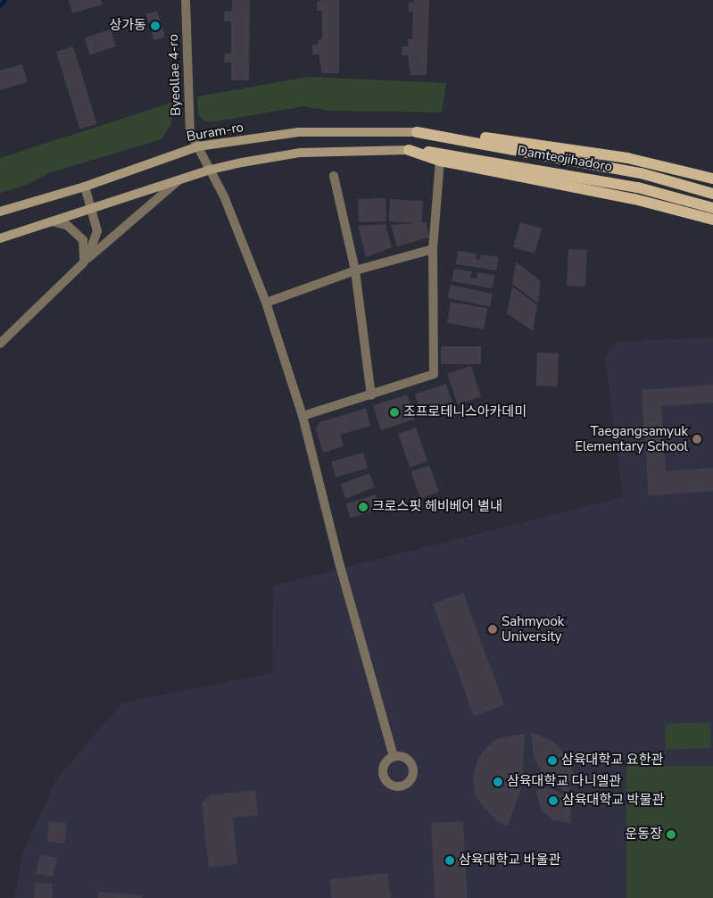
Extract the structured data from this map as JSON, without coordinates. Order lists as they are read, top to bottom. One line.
{"streets":{"main road":["Damteojihadoro"],"street":["Byeollae 4-ro","Buram-ro"]},"crossings":[["Byeollae 4-ro","Buram-ro"],["Buram-ro","Damteojihadoro"]],"places":["상가동","조프로테니스아카데미","Taegangsamyuk Elementary School","크로스핏 헤비베어 별내","Sahmyook University","삼육대학교 요한관","삼육대학교 다니엘관","삼육대학교 박물관","운동장","삼육대학교 바울관"]}
